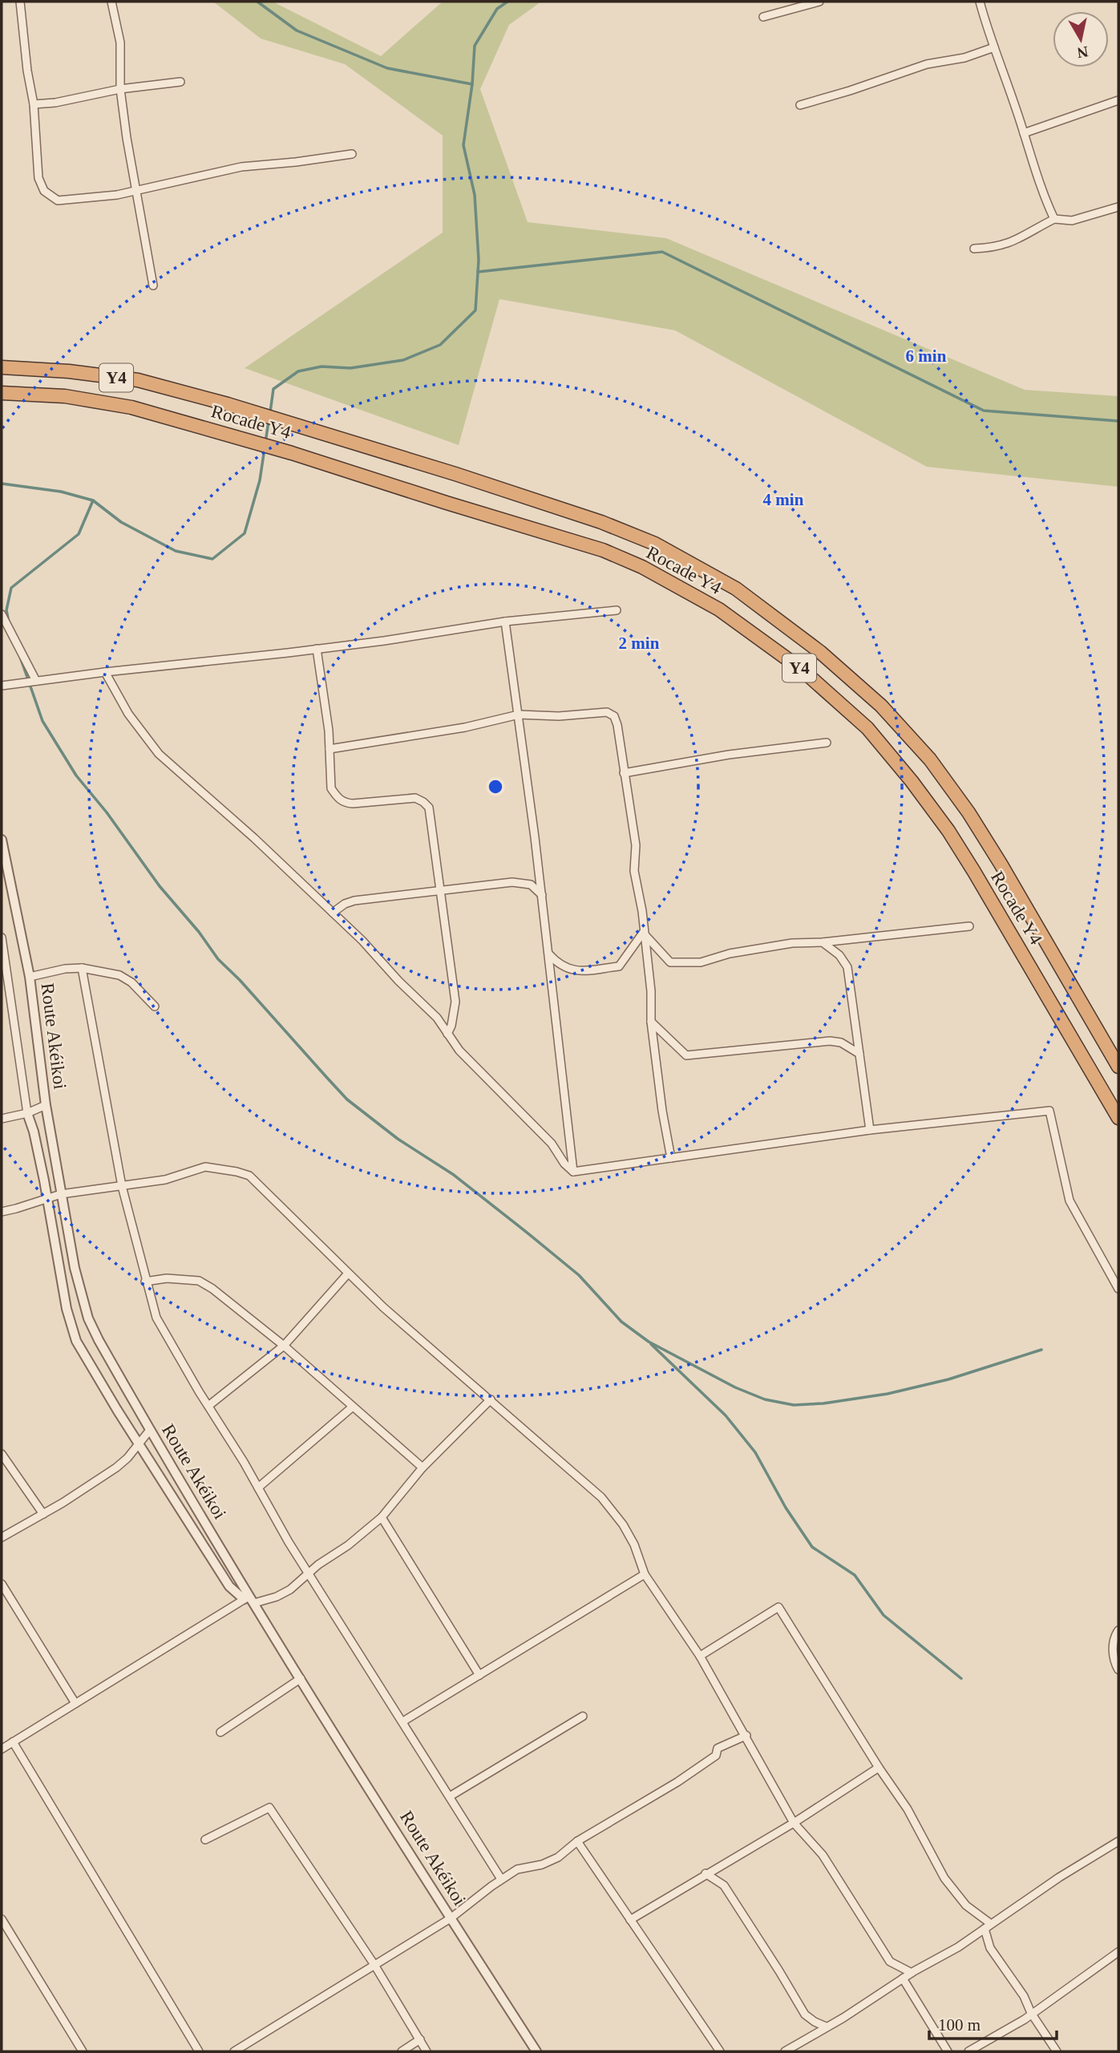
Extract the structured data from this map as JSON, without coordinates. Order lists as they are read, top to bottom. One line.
{"streets":{"highway":["Y4","Rocade Y4"],"street":["Route Akéikoi"]},"scale_bar":"100 m","north":"bottom","rings":["6 min","4 min","2 min"]}
